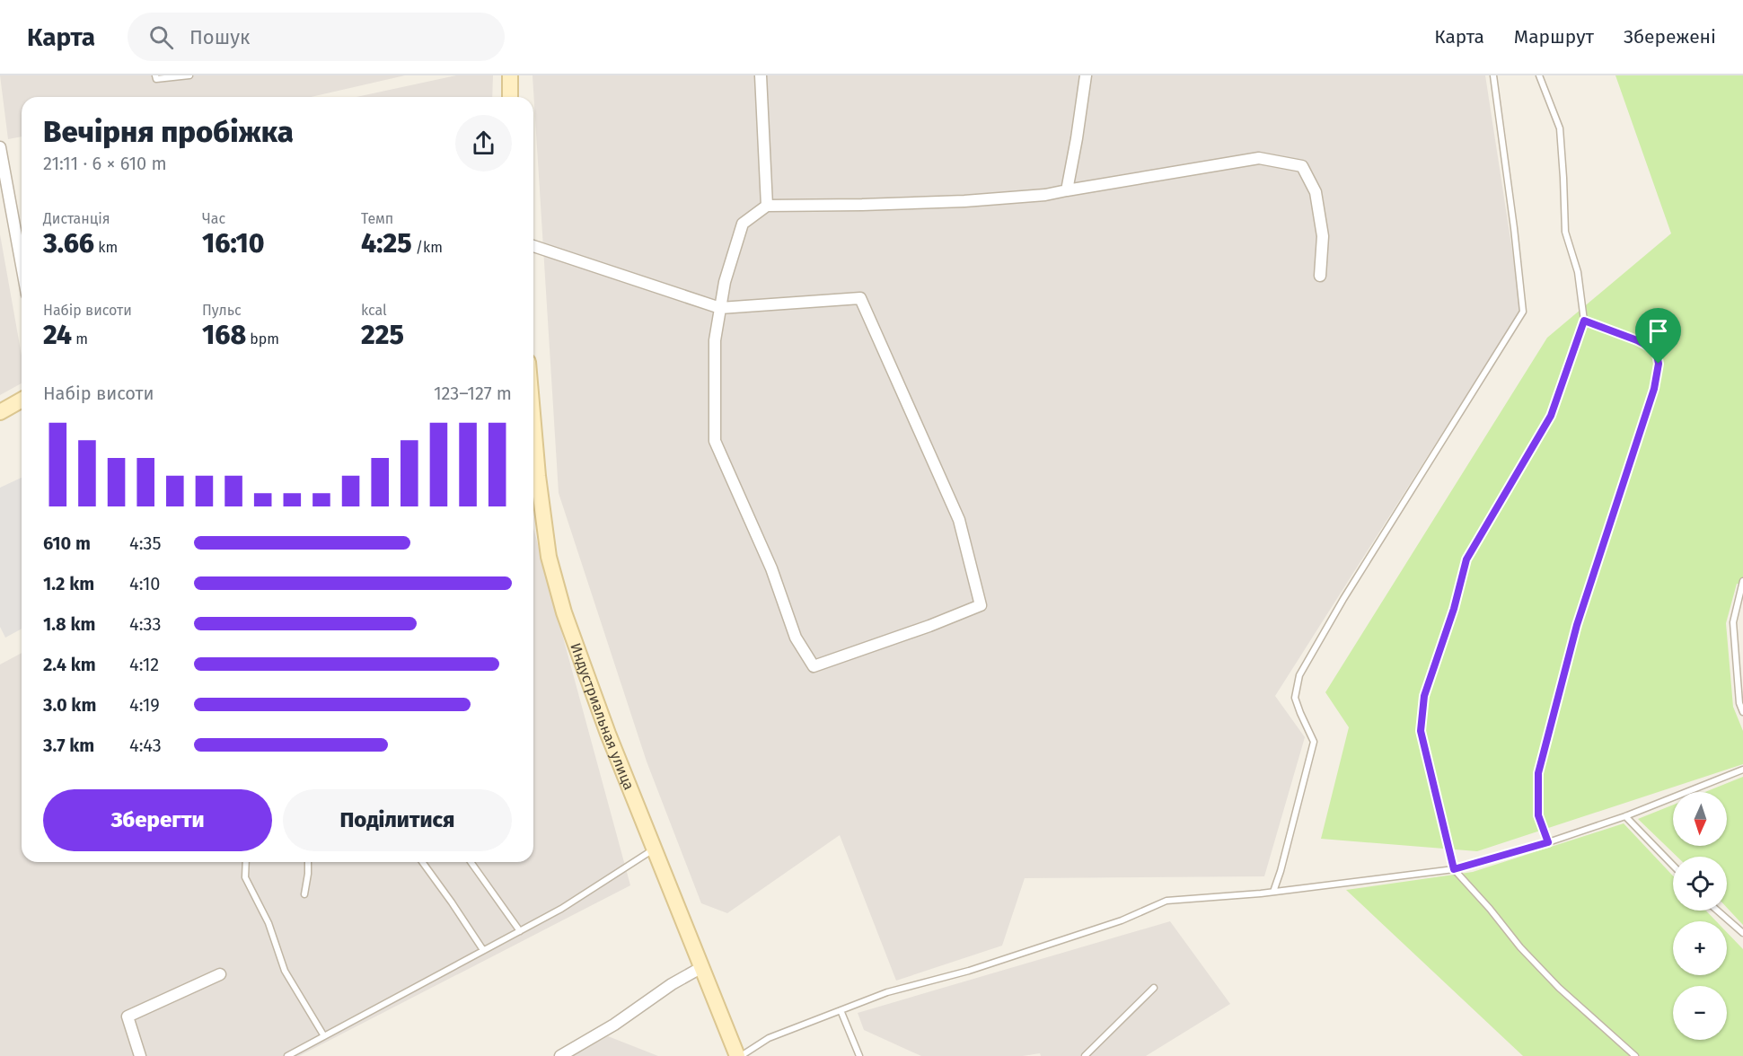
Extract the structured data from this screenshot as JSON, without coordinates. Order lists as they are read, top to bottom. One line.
{"streets":{"main road":["Индустриальная улица"]},"north":"bottom","page":{"header":"Карта","search":"Пошук","nav":["Карта","Маршрут","Збережені"],"heading":["Вечірня пробіжка","21:11 · 6 × 610 m"],"stats":[["Дистанція","3.66 km"],["Час","16:10"],["Темп","4:25 /km"],["Набір висоти","24 m"],["Пульс","168 bpm"],["kcal","225"]],"chart":["Набір висоти","123–127 m"],"list":[{"name":"610 m","note":"4:35"},{"name":"1.2 km","note":"4:10"},{"name":"1.8 km","note":"4:33"},{"name":"2.4 km","note":"4:12"},{"name":"3.0 km","note":"4:19"},{"name":"3.7 km","note":"4:43"}],"buttons":["Зберегти","Поділитися"],"map_buttons":["+","−"]}}
